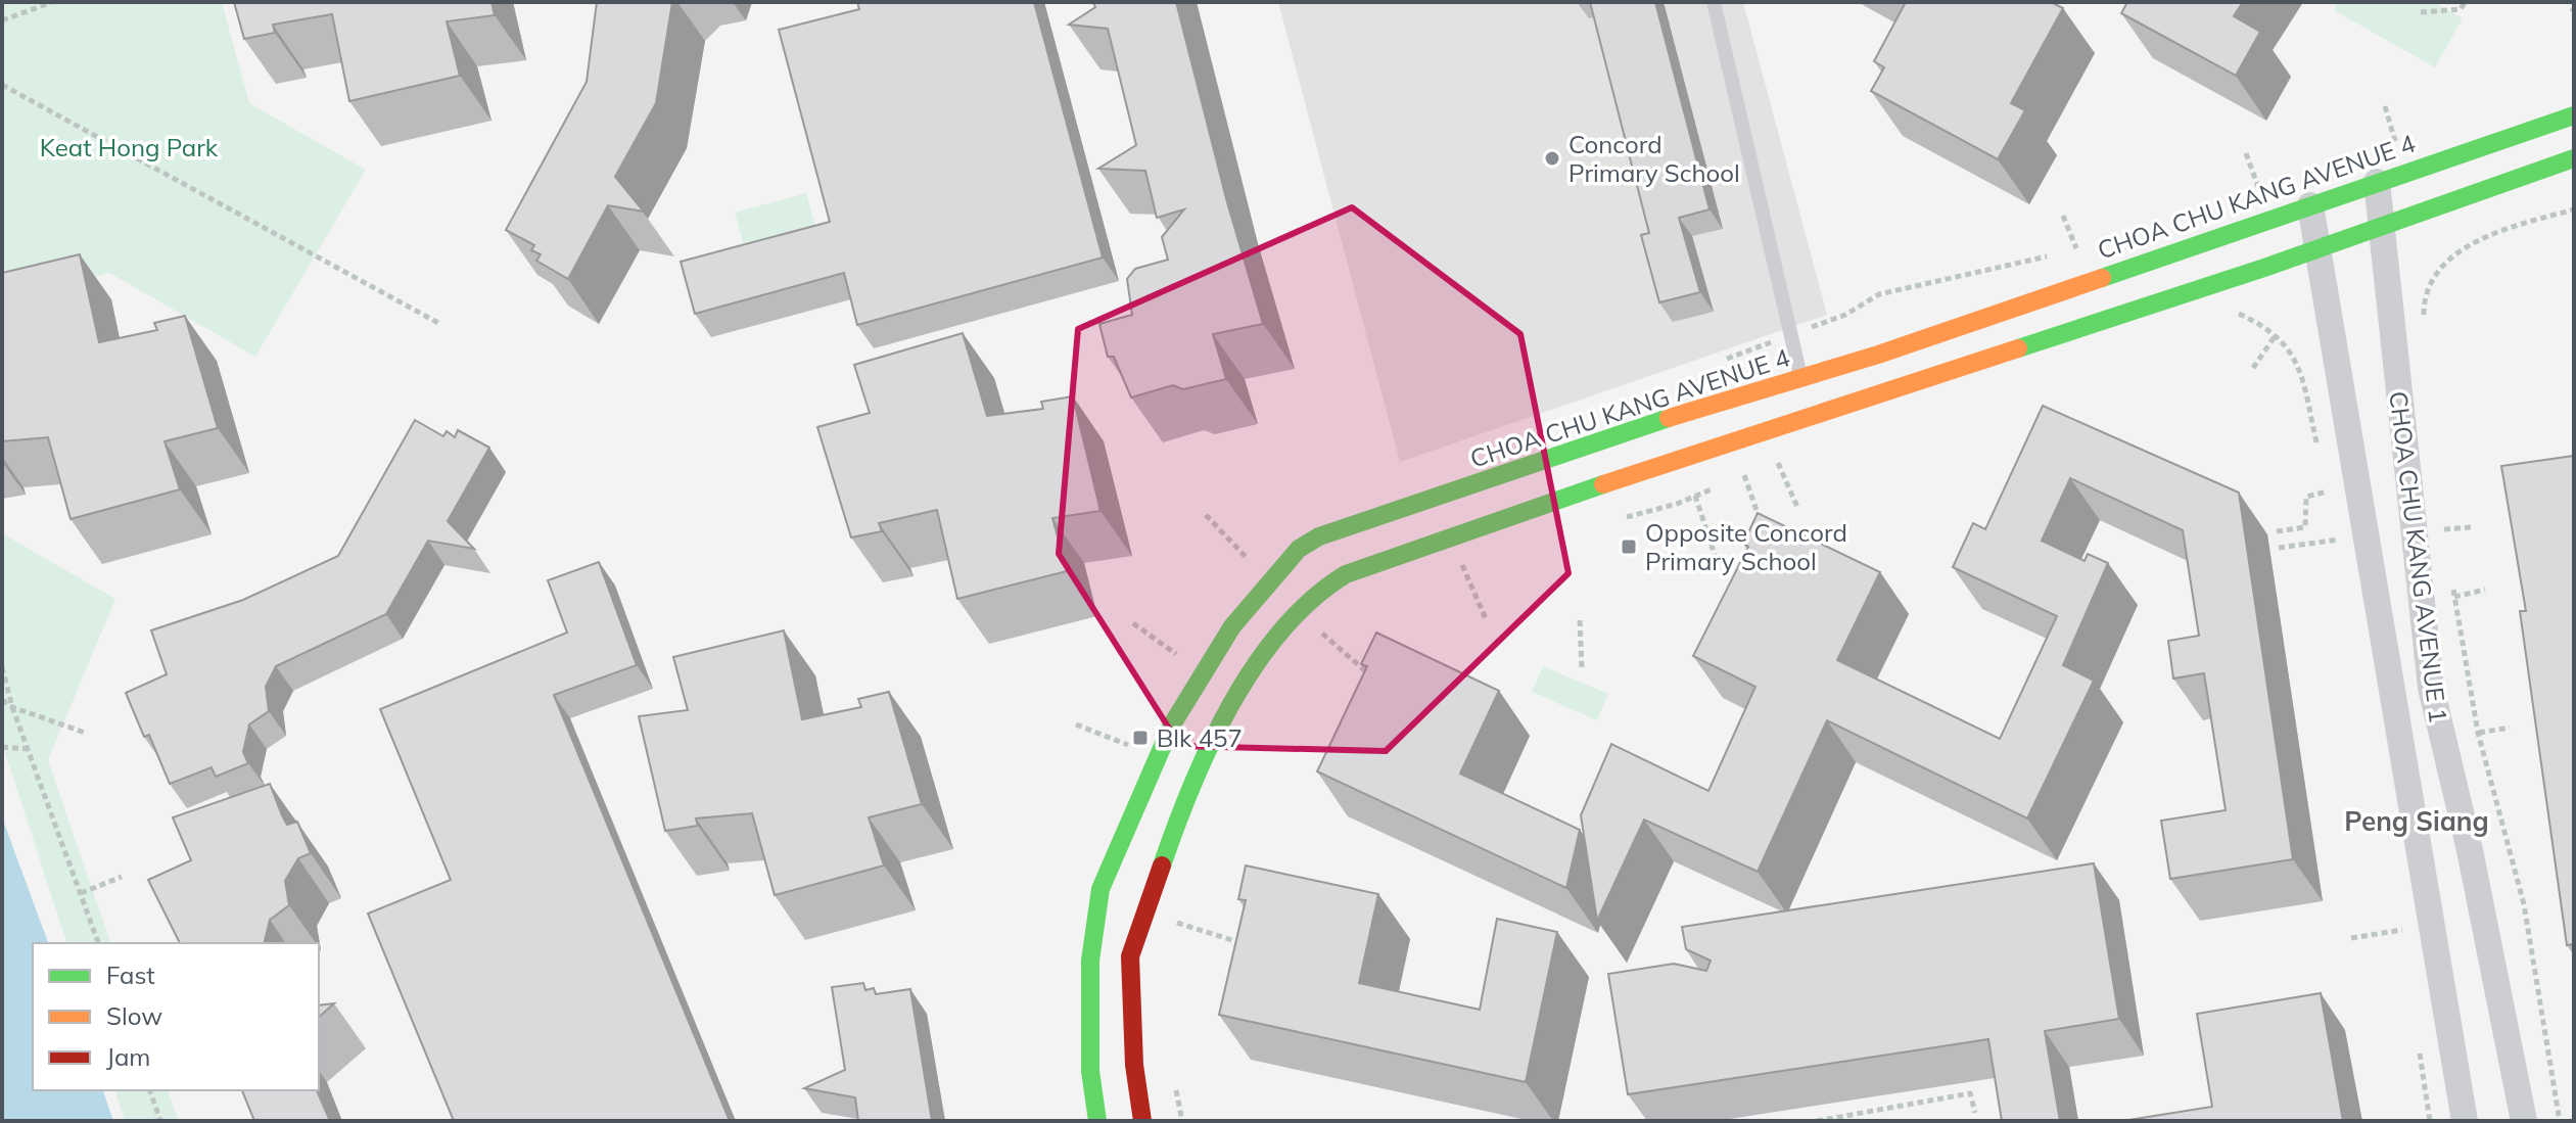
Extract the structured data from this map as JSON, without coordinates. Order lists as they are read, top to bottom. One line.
{"streets":{"street":["CHOA CHU KANG AVENUE 4","CHOA CHU KANG AVENUE 1"]},"crossings":[["CHOA CHU KANG AVENUE 4","CHOA CHU KANG AVENUE 1"]],"districts":["Peng Siang"],"parks":["Keat Hong Park"],"places":{"other":["Concord Primary School"],"transit":["Opposite Concord Primary School","Blk 457"]},"legend":["Fast","Slow","Jam"]}
